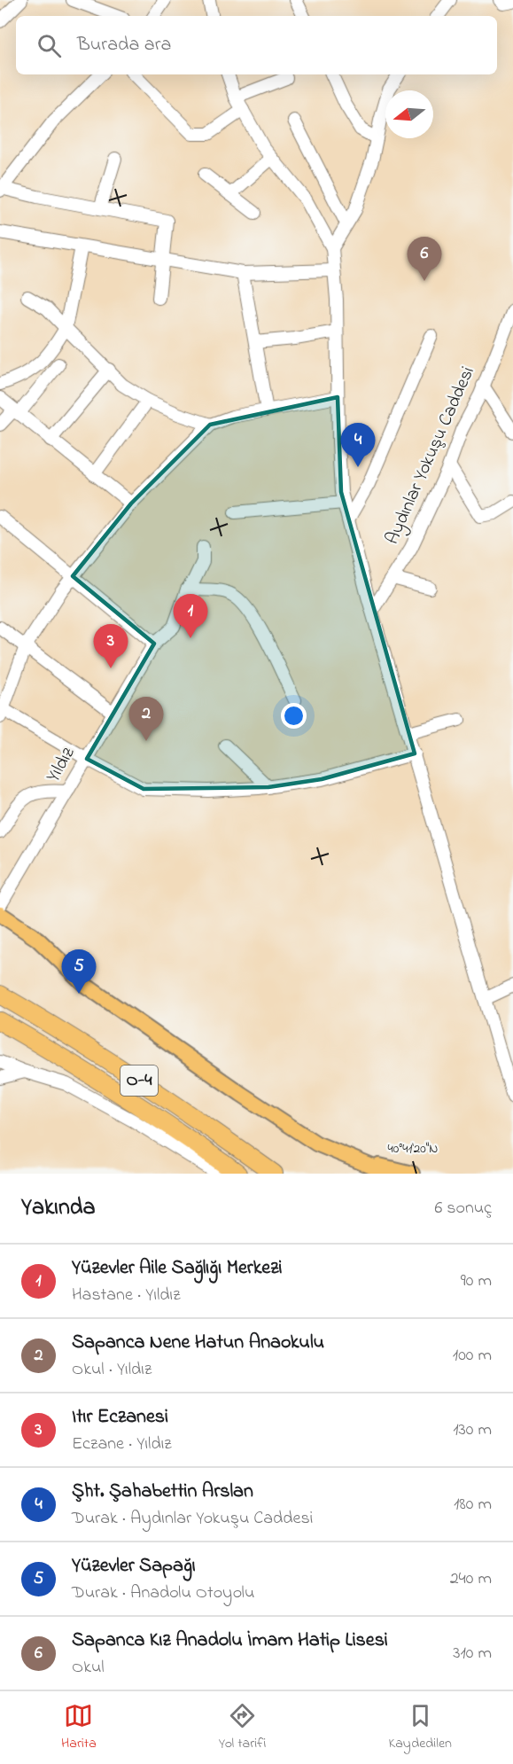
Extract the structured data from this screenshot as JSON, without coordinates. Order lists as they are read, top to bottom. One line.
{"streets":{"highway":["O-4"],"street":["Aydınlar Yokuşu Caddesi","Yıldız"]},"north":"left","page":{"search":"Burada ara","pins":["6","4","1","3","2","5"],"heading":["Yakında","6 sonuç"],"list":[{"mark":"1","name":"Yüzevler Aile Sağlığı Merkezi","note":"Hastane · Yıldız","value":"90 m"},{"mark":"2","name":"Sapanca Nene Hatun Anaokulu","note":"Okul · Yıldız","value":"100 m"},{"mark":"3","name":"Itır Eczanesi","note":"Eczane · Yıldız","value":"130 m"},{"mark":"4","name":"Şht. Şahabettin Arslan","note":"Durak · Aydınlar Yokuşu Caddesi","value":"180 m"},{"mark":"5","name":"Yüzevler Sapağı","note":"Durak · Anadolu Otoyolu","value":"240 m"},{"mark":"6","name":"Sapanca Kız Anadolu İmam Hatip Lisesi","note":"Okul","value":"310 m"}],"nav":["Harita","Yol tarifi","Kaydedilen"]},"coordinates":["40°41'20\"N"]}
